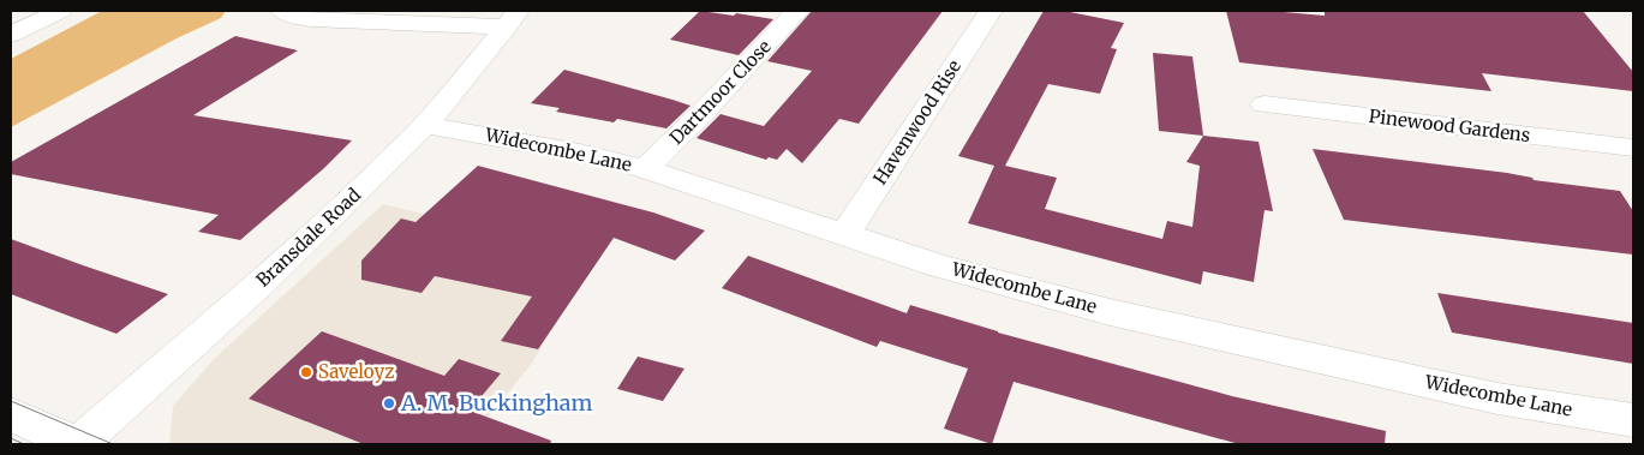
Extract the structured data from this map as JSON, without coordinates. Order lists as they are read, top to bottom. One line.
{"streets":{"street":["Dartmoor Close","Havenwood Rise","Pinewood Gardens","Widecombe Lane","Bransdale Road"]},"crossings":[["Dartmoor Close","Widecombe Lane"],["Havenwood Rise","Widecombe Lane"],["Widecombe Lane","Bransdale Road"]],"places":["Saveloyz","A. M. Buckingham"]}
